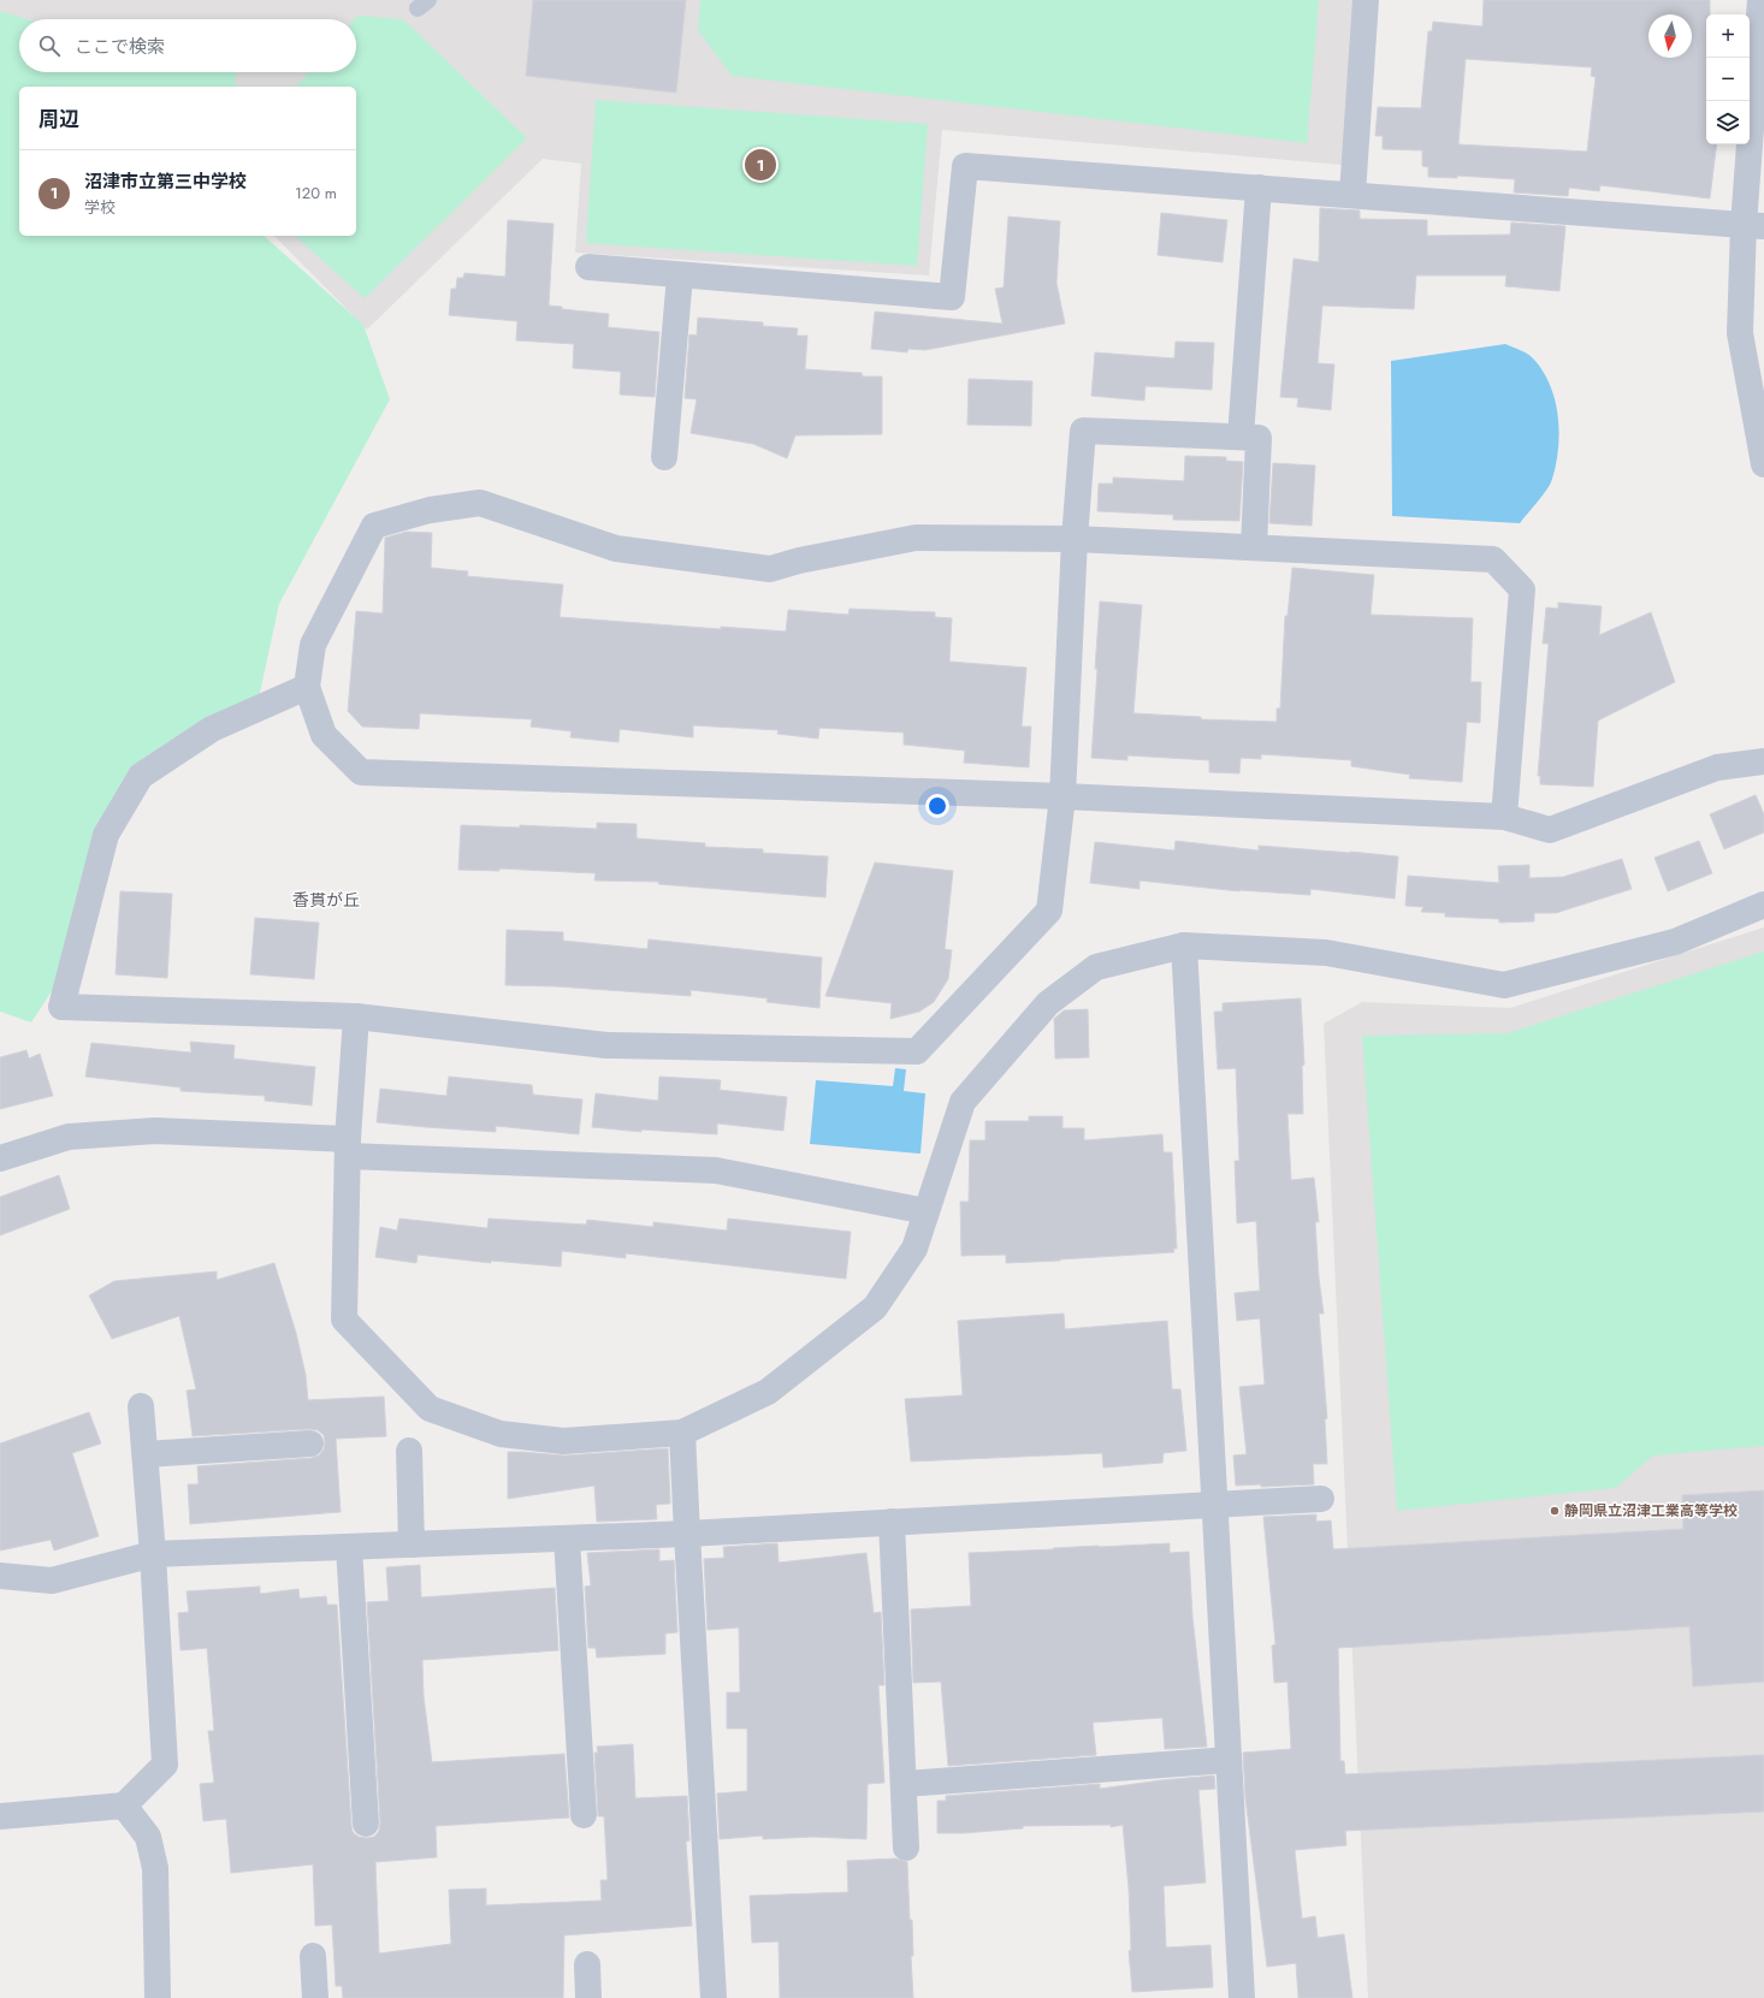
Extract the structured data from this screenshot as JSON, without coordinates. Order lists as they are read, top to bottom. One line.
{"districts":["香貫が丘"],"places":["静岡県立沼津工業高等学校"],"north":"bottom","page":{"map_buttons":["+","−"],"search":"ここで検索","heading":"周辺","pins":"1","list":[{"mark":"1","name":"沼津市立第三中学校","note":"学校","value":"120 m"}]}}
